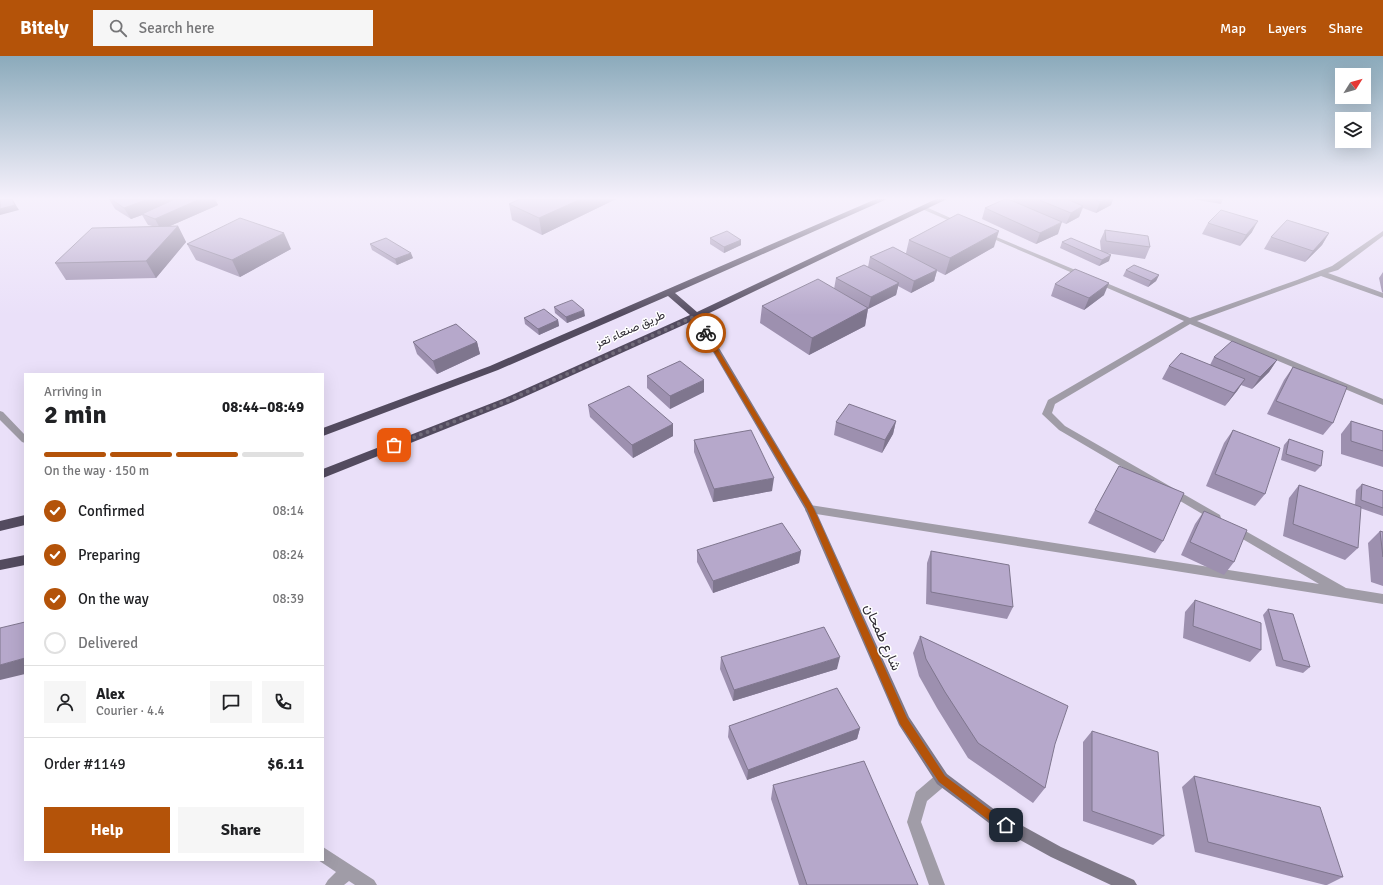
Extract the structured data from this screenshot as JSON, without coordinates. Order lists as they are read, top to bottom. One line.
{"streets":{"highway":["طريق صنعاء تعز"],"street":["شارع طمحان"]},"crossings":[["طريق صنعاء تعز","شارع طمحان"]],"north":"top right","page":{"header":"Bitely","search":"Search here","nav":["Map","Layers","Share"],"heading":["2 min","Arriving in","08:44–08:49"],"panel":["Alex","Courier · 4.4","Order #1149","$6.11"],"bar":"On the way · 150 m","list":[["Confirmed","08:14"],["Preparing","08:24"],["On the way","08:39"],"Delivered"],"buttons":["Help","Share"]}}
